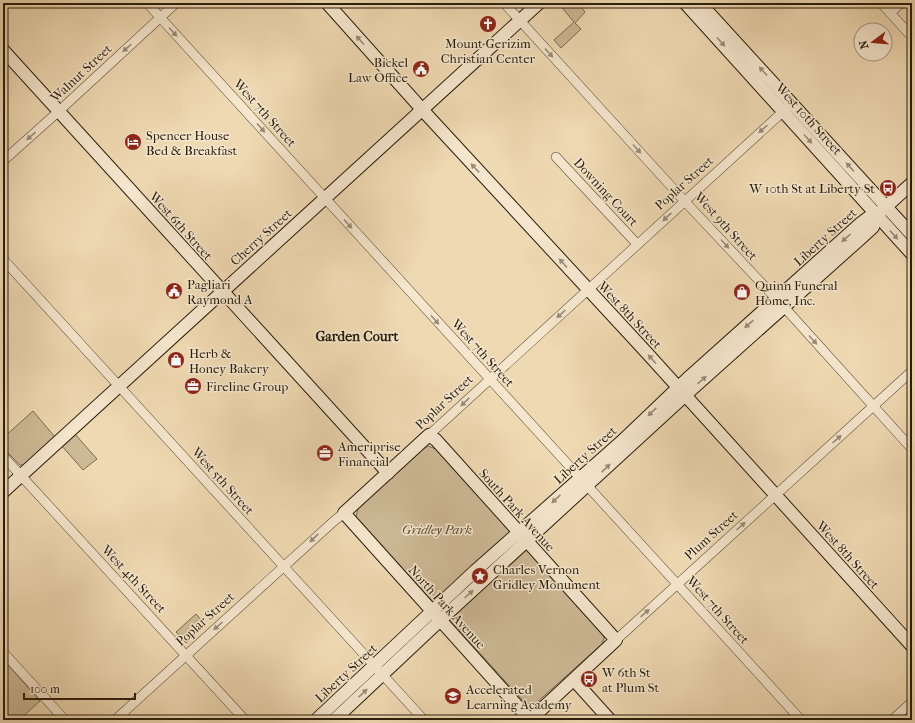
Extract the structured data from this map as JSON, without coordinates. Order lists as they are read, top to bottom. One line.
{"streets":{"street":["Walnut Street","West 7th Street","West 10th Street","Poplar Street","Downing Court","West 6th Street","West 9th Street","Cherry Street","Liberty Street","West 8th Street","West 5th Street","South Park Avenue","Plum Street","West 4th Street","North Park Avenue"]},"crossings":[["Walnut Street","West 7th Street"],["Walnut Street","West 6th Street"],["West 7th Street","Poplar Street"],["West 7th Street","Cherry Street"],["West 7th Street","Liberty Street"],["West 7th Street","Plum Street"],["West 10th Street","Poplar Street"],["West 10th Street","Liberty Street"],["Poplar Street","Downing Court"],["Poplar Street","West 6th Street"],["Poplar Street","West 9th Street"],["Poplar Street","West 8th Street"],["Poplar Street","West 5th Street"],["Poplar Street","South Park Avenue"],["Poplar Street","West 4th Street"],["Poplar Street","North Park Avenue"],["West 6th Street","Cherry Street"],["West 9th Street","Cherry Street"],["West 9th Street","Liberty Street"],["West 9th Street","Plum Street"],["Cherry Street","West 8th Street"],["Cherry Street","West 5th Street"],["Cherry Street","West 4th Street"],["Liberty Street","West 8th Street"],["Liberty Street","West 5th Street"],["Liberty Street","South Park Avenue"],["Liberty Street","North Park Avenue"],["West 8th Street","Plum Street"],["South Park Avenue","Plum Street"],["Plum Street","North Park Avenue"]],"one_way":["Walnut Street","West 7th Street","Poplar Street","West 9th Street","West 8th Street","Plum Street"],"districts":["Garden Court"],"parks":["Gridley Park"],"places":{"church":["Mount Gerizim Christian Center"],"public building":["Bickel Law Office","Pagliari Raymond A"],"hotel":["Spencer House Bed & Breakfast"],"bus stop":["W 10th St at Liberty St","W 6th St at Plum St"],"shop":["Quinn Funeral Home, Inc.","Herb & Honey Bakery"],"office":["Fireline Group","Ameriprise Financial"],"place":["Charles Vernon Gridley Monument"],"school or university":["Accelerated Learning Academy"]},"scale_bar":"100 m","north":"left"}
